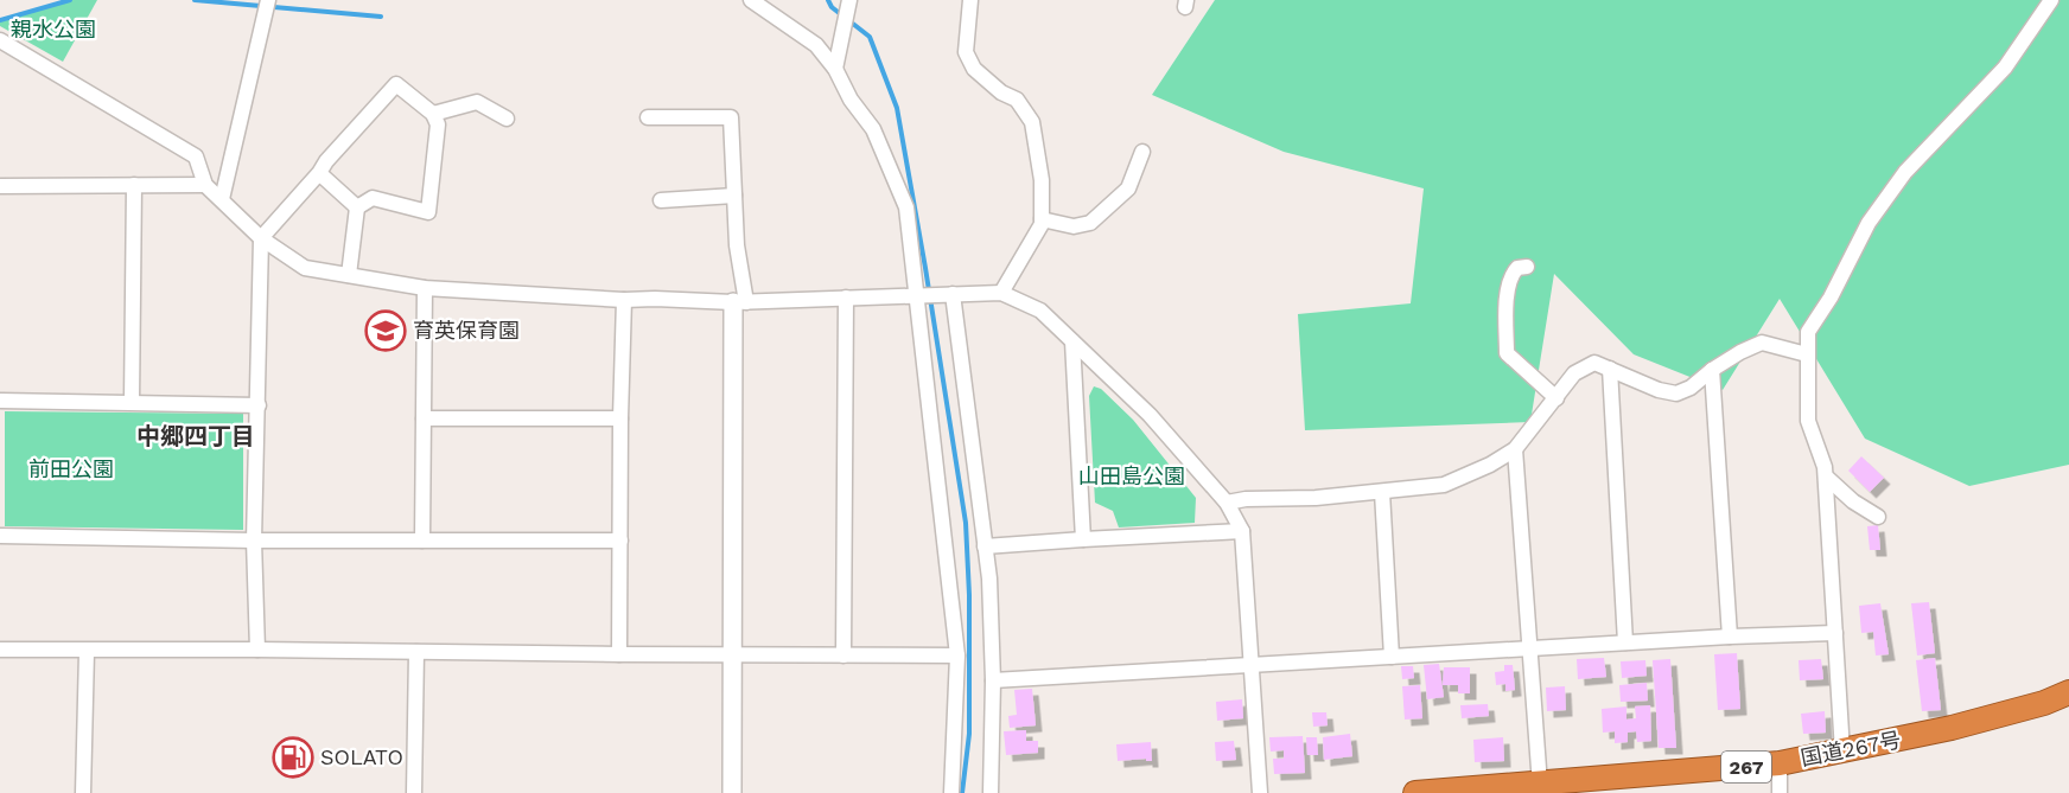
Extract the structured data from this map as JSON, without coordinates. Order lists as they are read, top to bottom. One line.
{"streets":{"highway":["国道267号","267"]},"districts":["中郷四丁目"],"parks":["親水公園","前田公園","山田島公園"],"places":{"school or university":["育英保育園"],"fuel station":["SOLATO"]}}
